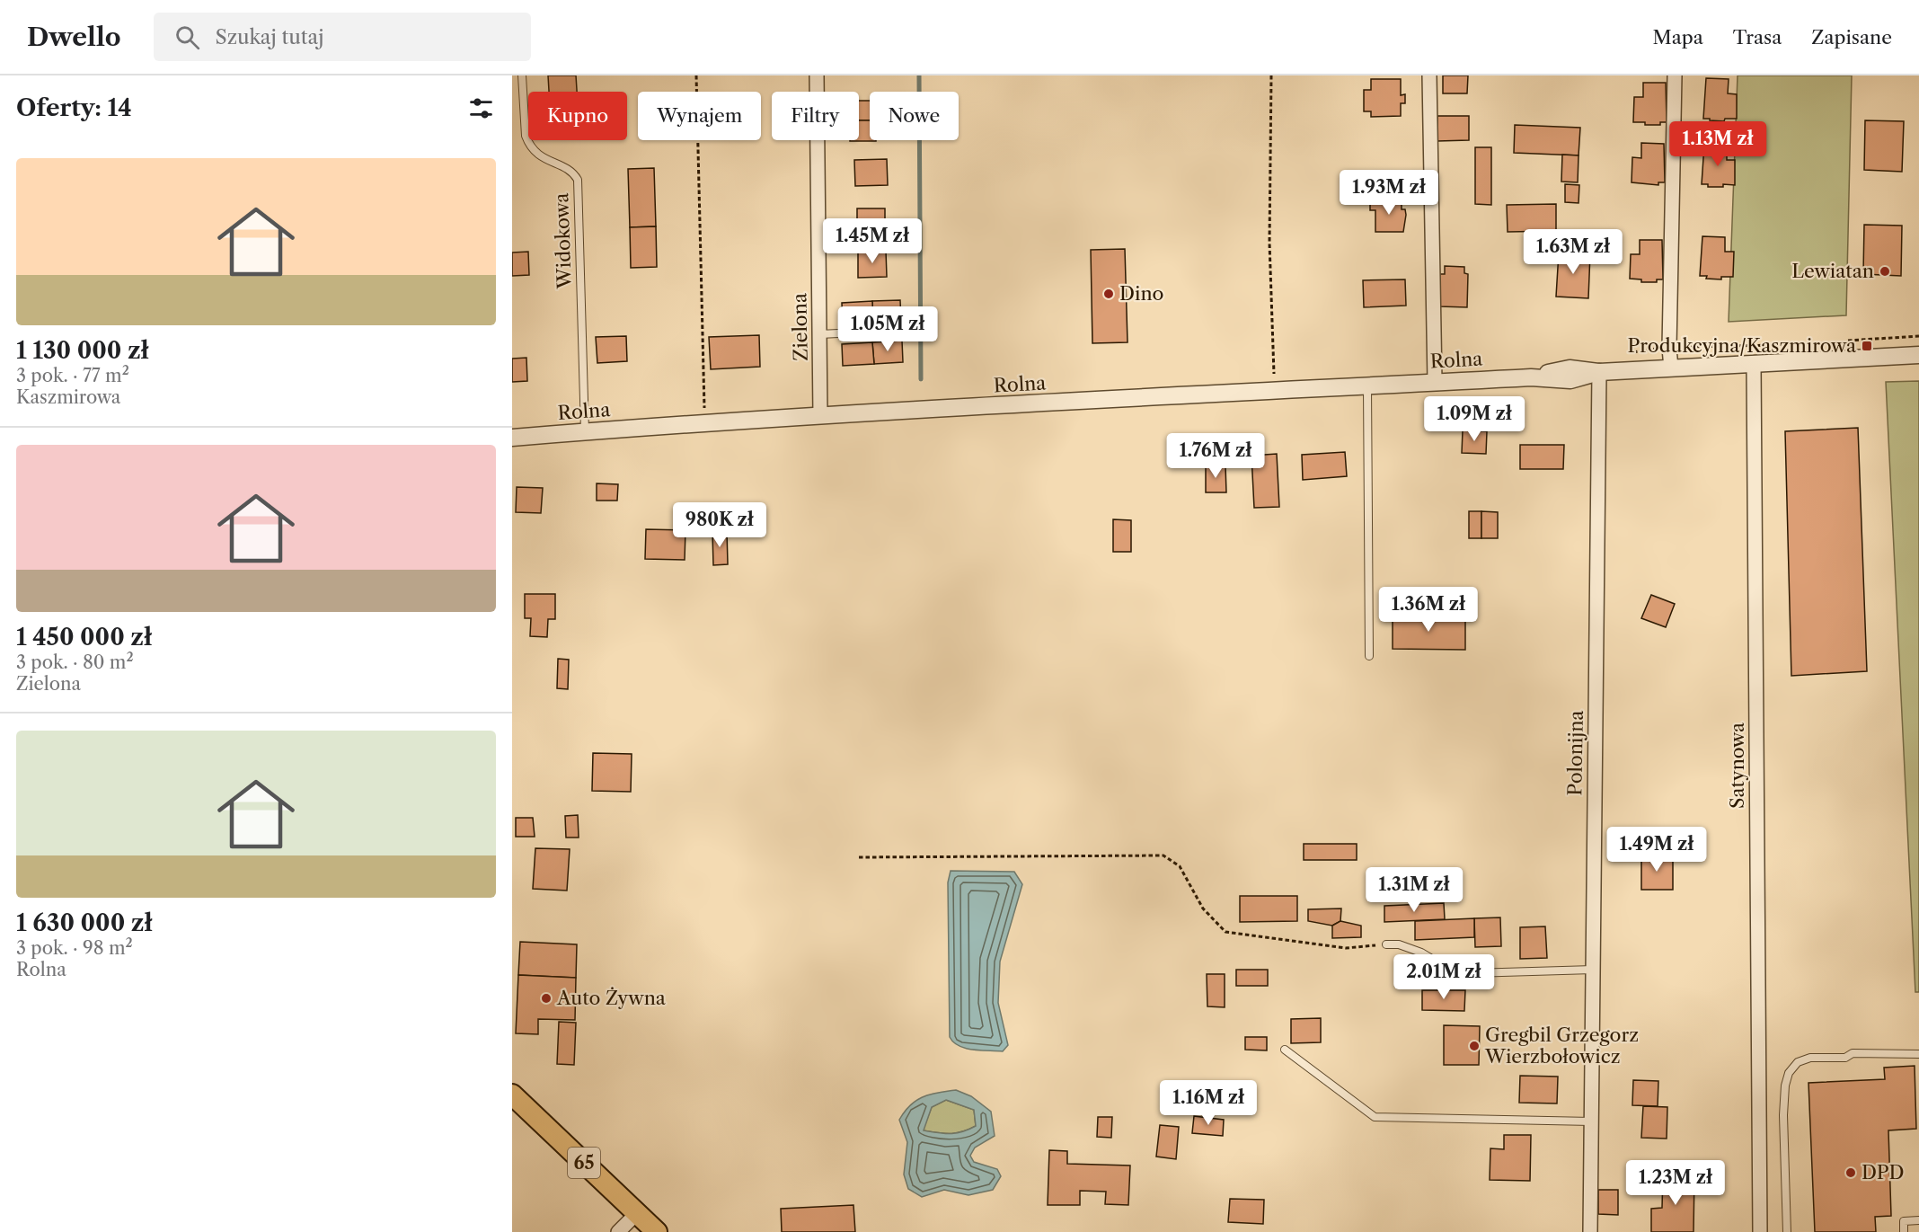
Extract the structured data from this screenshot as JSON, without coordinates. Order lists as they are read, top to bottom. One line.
{"streets":{"main road":["65"],"street":["Zielona","Rolna","Polonijna","Satynowa"],"lane":["Widokowa"]},"crossings":[["Widokowa","Rolna"],["Zielona","Rolna"],["Rolna","Polonijna"],["Rolna","Satynowa"]],"places":{"other":["Lewiatan","Dino","Auto Żywna","Gregbil Grzegorz Wierzbołowicz","DPD"],"transit":["Produkcyjna/Kaszmirowa"]},"page":{"header":"Dwello","search":"Szukaj tutaj","nav":["Mapa","Trasa","Zapisane"],"heading":"Oferty: 14","chip":["Kupno","Wynajem","Filtry","Nowe"],"price":["1.13M zł","1.93M zł","1.45M zł","1.63M zł","1.05M zł","1.09M zł","1.76M zł","980K zł","1.36M zł","1.49M zł","1.31M zł","2.01M zł","1.16M zł","1.23M zł"],"list":[{"name":"1 130 000 zł","note":"3 pok. · 77 m² · Kaszmirowa"},{"name":"1 450 000 zł","note":"3 pok. · 80 m² · Zielona"},{"name":"1 630 000 zł","note":"3 pok. · 98 m² · Rolna"}]}}
